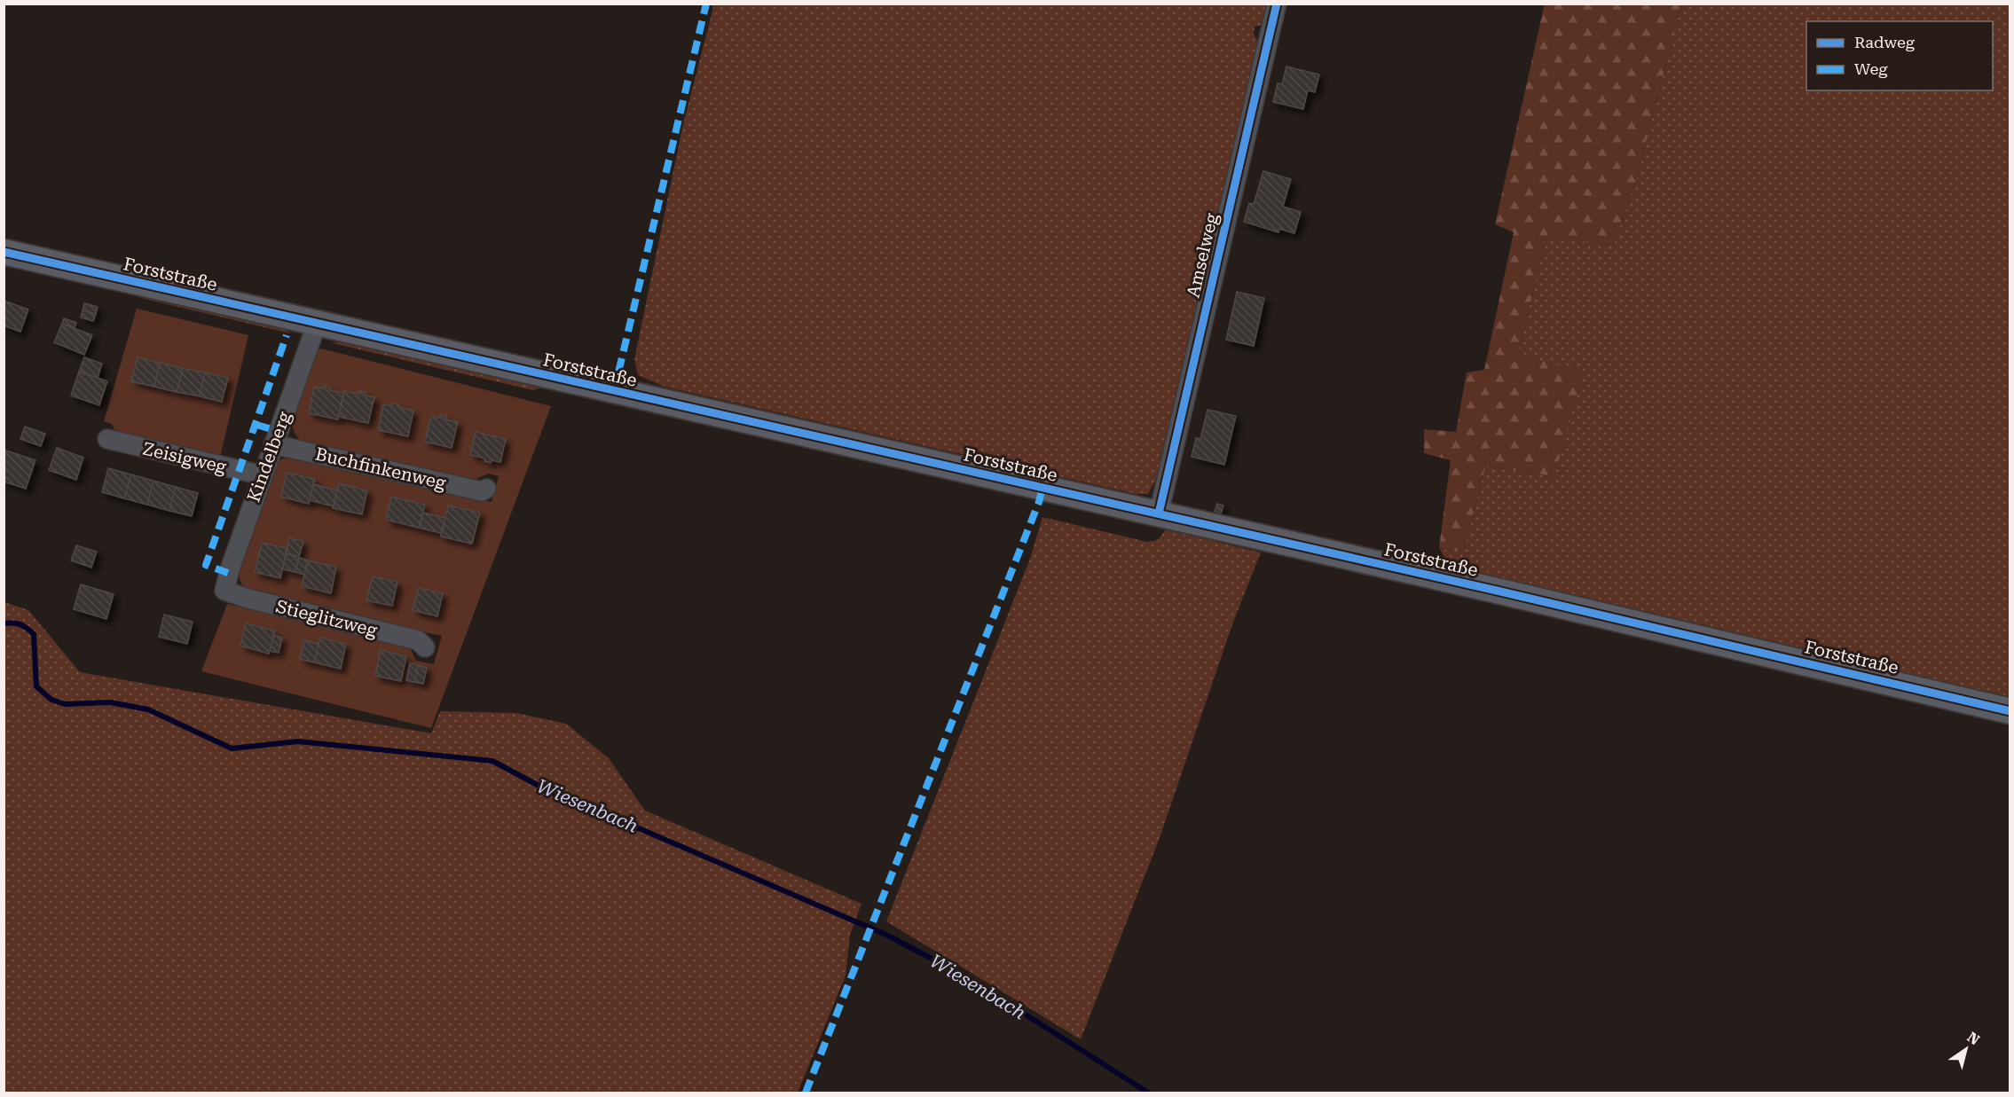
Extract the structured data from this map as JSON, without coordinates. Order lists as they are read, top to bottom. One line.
{"streets":{"street":["Amselweg","Forststraße","Kindelberg","Zeisigweg","Buchfinkenweg","Stieglitzweg"]},"crossings":[["Amselweg","Forststraße"],["Forststraße","Kindelberg"],["Kindelberg","Zeisigweg"],["Kindelberg","Buchfinkenweg"],["Kindelberg","Stieglitzweg"]],"water":["Wiesenbach"],"legend":["Radweg","Weg"],"north":"top right"}
